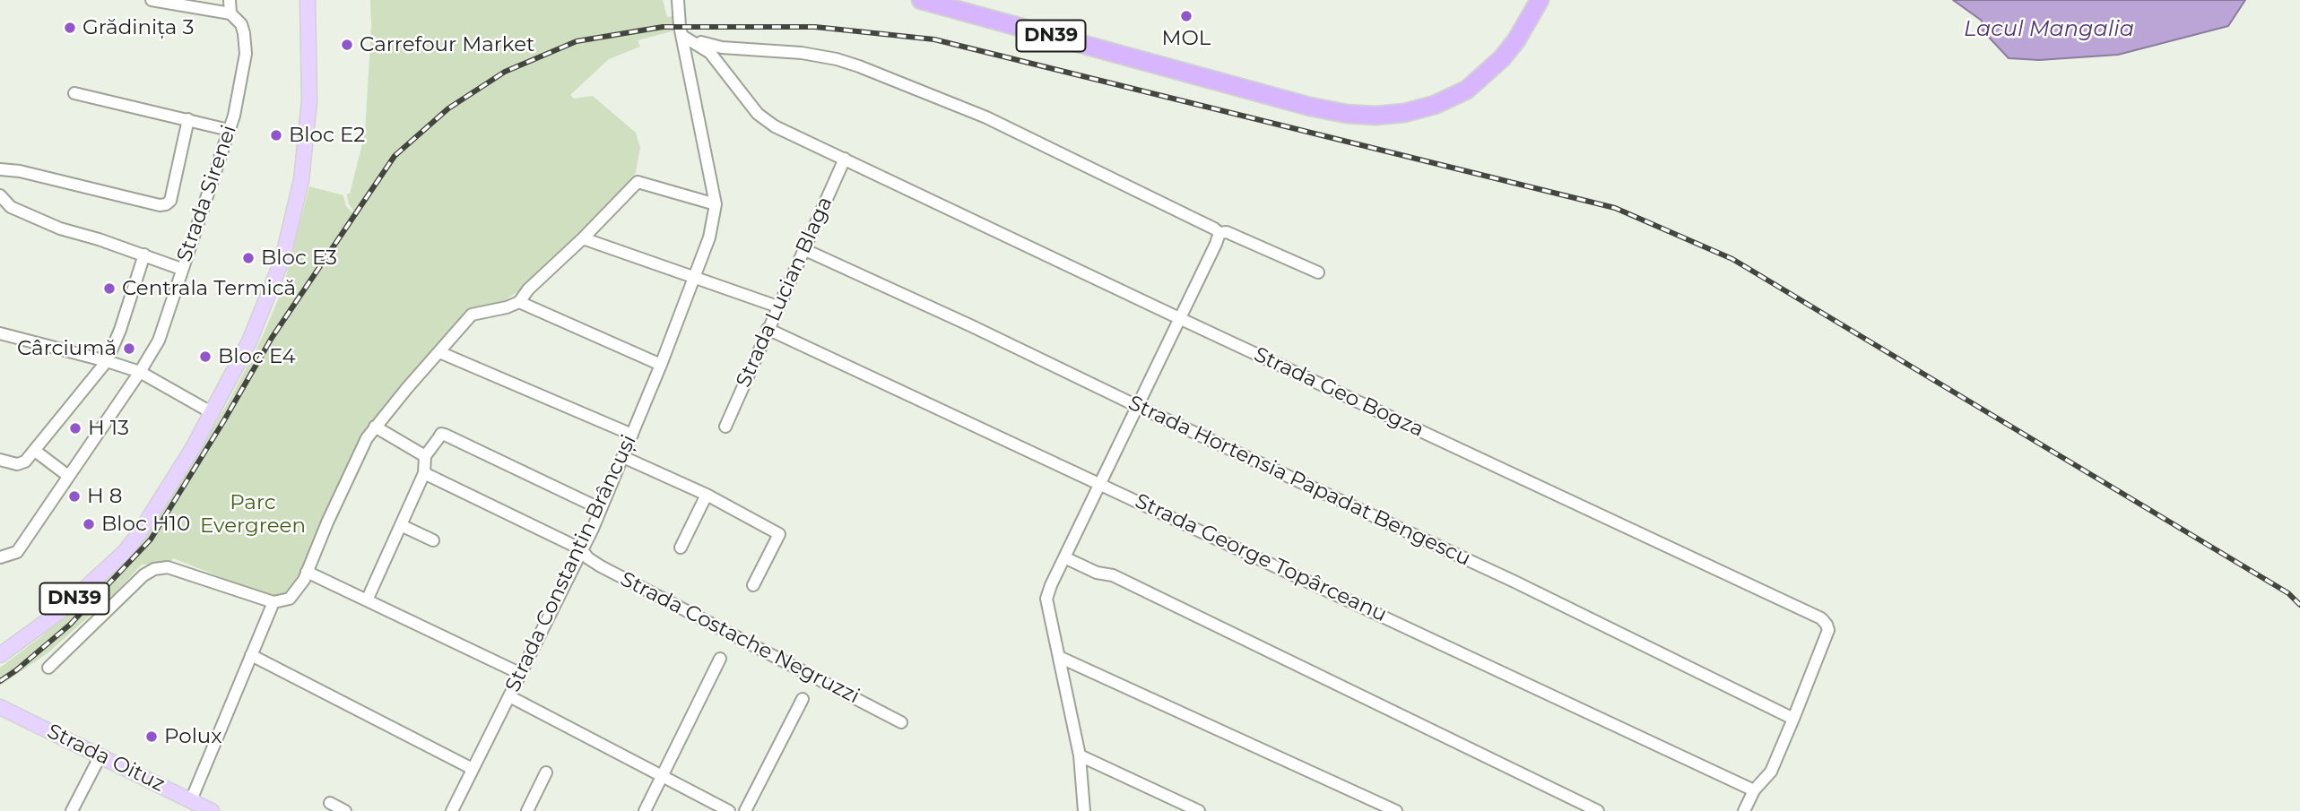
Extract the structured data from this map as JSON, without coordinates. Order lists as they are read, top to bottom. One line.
{"streets":{"highway":["DN39"],"main road":["Strada Oituz"],"street":["Strada Sirenei","Strada Lucian Blaga","Strada Geo Bogza","Strada Hortensia Papadat Bengescu","Strada George Topârceanu","Strada Constantin Brâncuși","Strada Costache Negruzzi"]},"crossings":[["Strada Lucian Blaga","Strada Geo Bogza"],["Strada Lucian Blaga","Strada Hortensia Papadat Bengescu"],["Strada Lucian Blaga","Strada George Topârceanu"],["Strada Geo Bogza","Strada Hortensia Papadat Bengescu"],["Strada Constantin Brâncuși","Strada Costache Negruzzi"]],"water":["Lacul Mangalia"],"parks":["Parc Evergreen"],"places":["MOL","Grădinița 3","Carrefour Market","Bloc E2","Bloc E3","Centrala Termică","Cârciumă","Bloc E4","H 13","H 8","Bloc H10","Polux"]}
